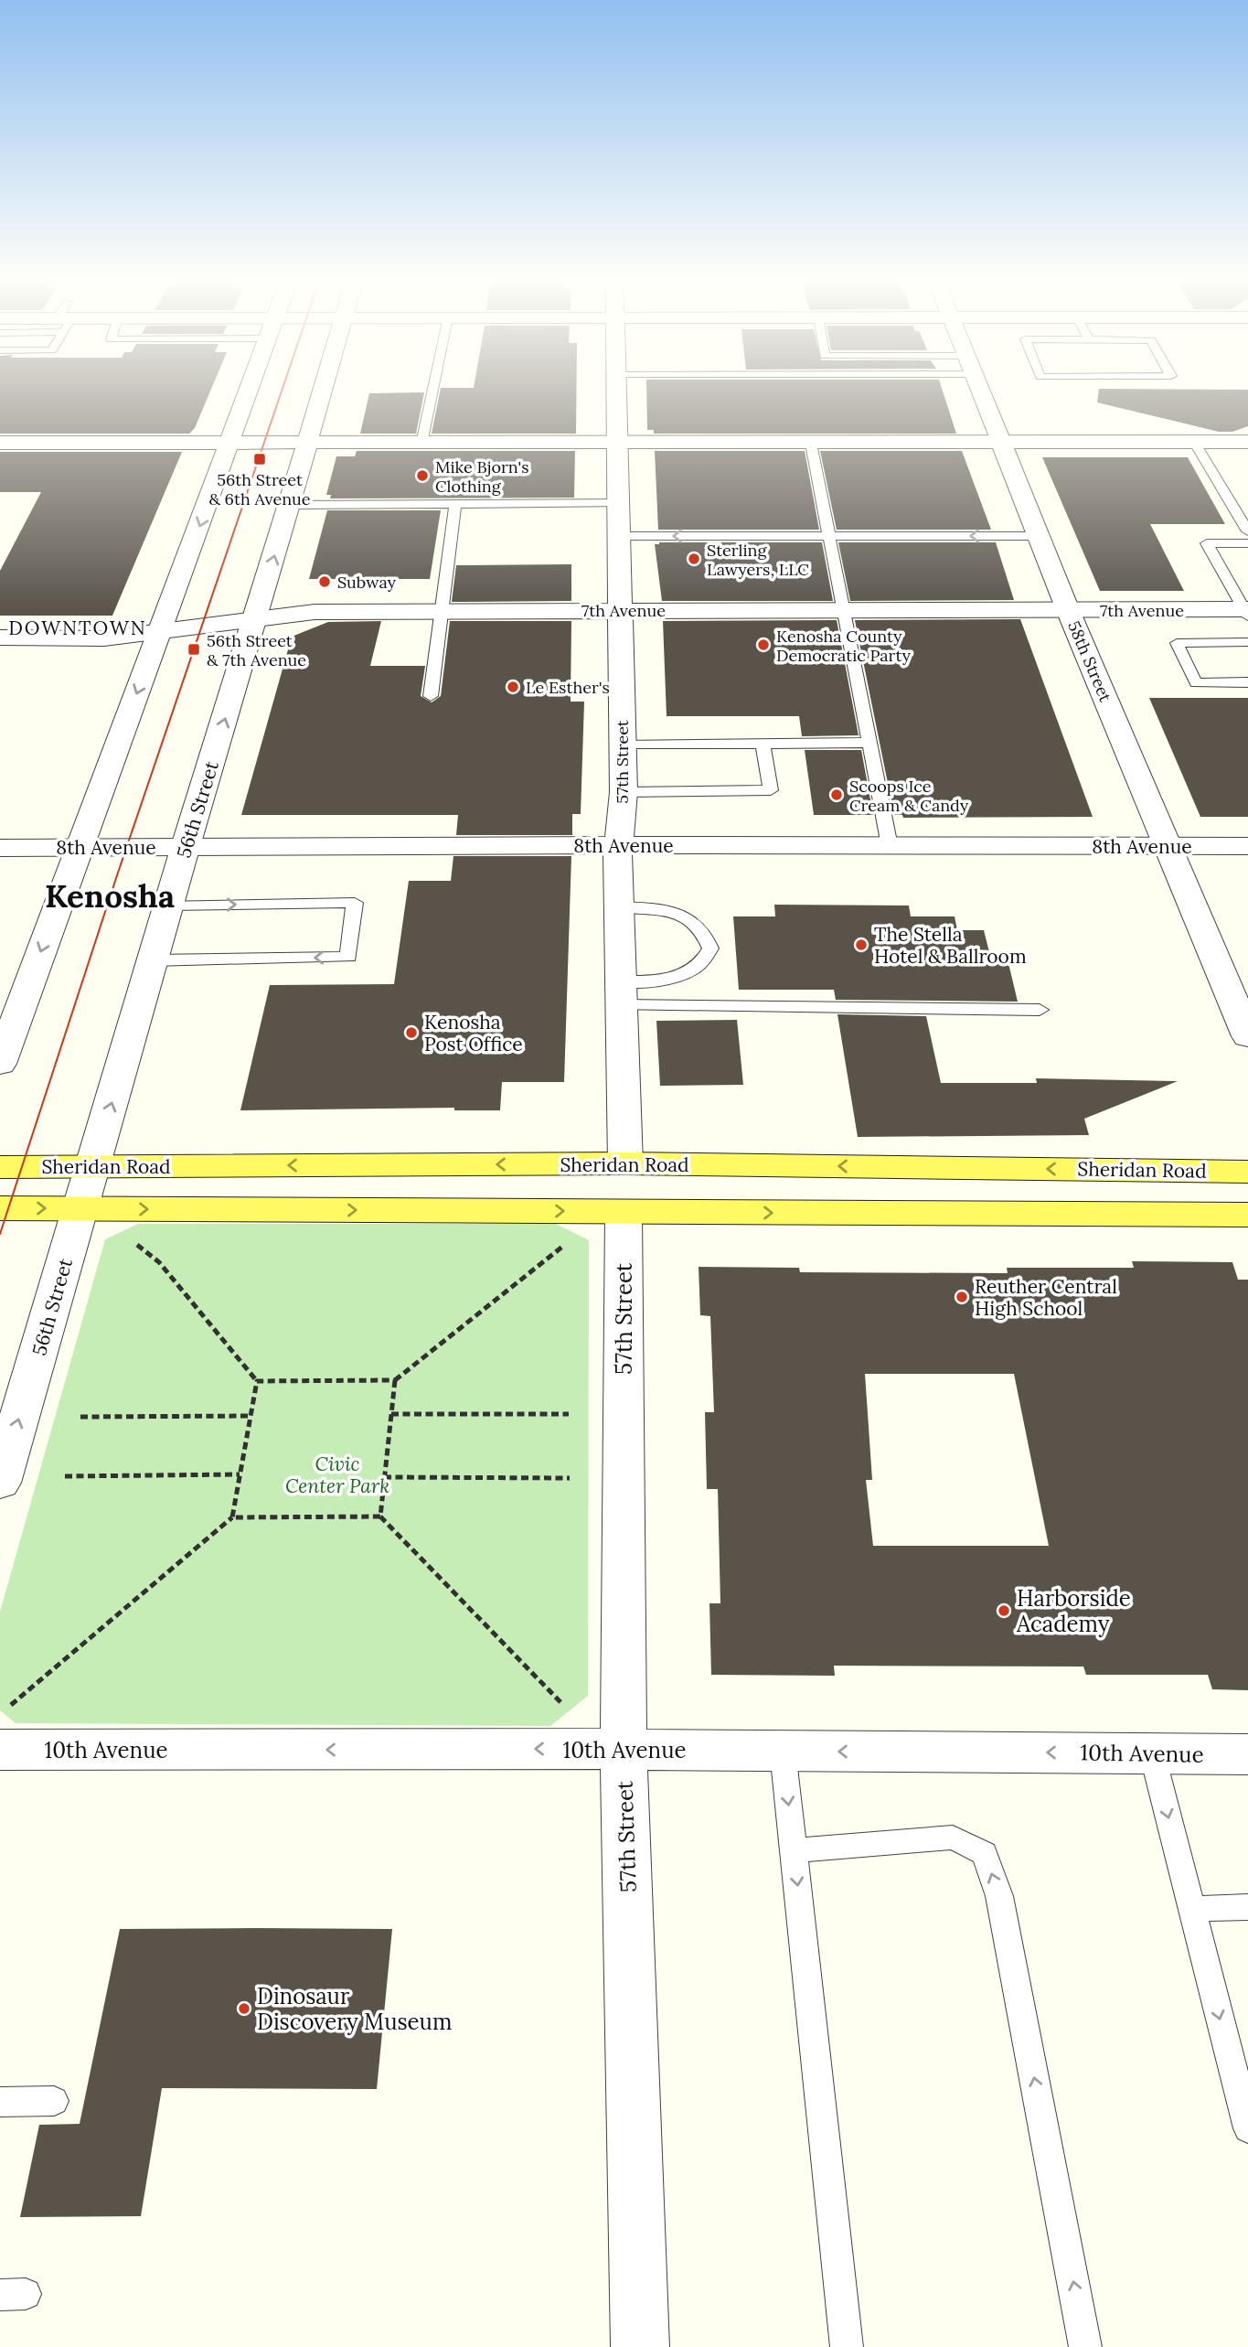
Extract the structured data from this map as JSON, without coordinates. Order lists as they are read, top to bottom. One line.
{"streets":{"main road":["Sheridan Road"],"street":["7th Avenue","58th Street","57th Street","56th Street","8th Avenue","10th Avenue"]},"crossings":[["7th Avenue","58th Street"],["7th Avenue","57th Street"],["7th Avenue","56th Street"],["58th Street","8th Avenue"],["57th Street","8th Avenue"],["57th Street","Sheridan Road"],["57th Street","10th Avenue"],["56th Street","8th Avenue"],["56th Street","Sheridan Road"]],"one_way":["10th Avenue"],"districts":["DOWNTOWN","Kenosha"],"parks":["Civic Center Park"],"places":{"transit":["56th Street & 6th Avenue","56th Street & 7th Avenue"],"other":["Mike Bjorn's Clothing","Sterling Lawyers, LLC","Subway","Kenosha County Democratic Party","Le Esther's","Scoops Ice Cream & Candy","The Stella Hotel & Ballroom","Kenosha Post Office","Reuther Central High School","Harborside Academy","Dinosaur Discovery Museum"]}}
